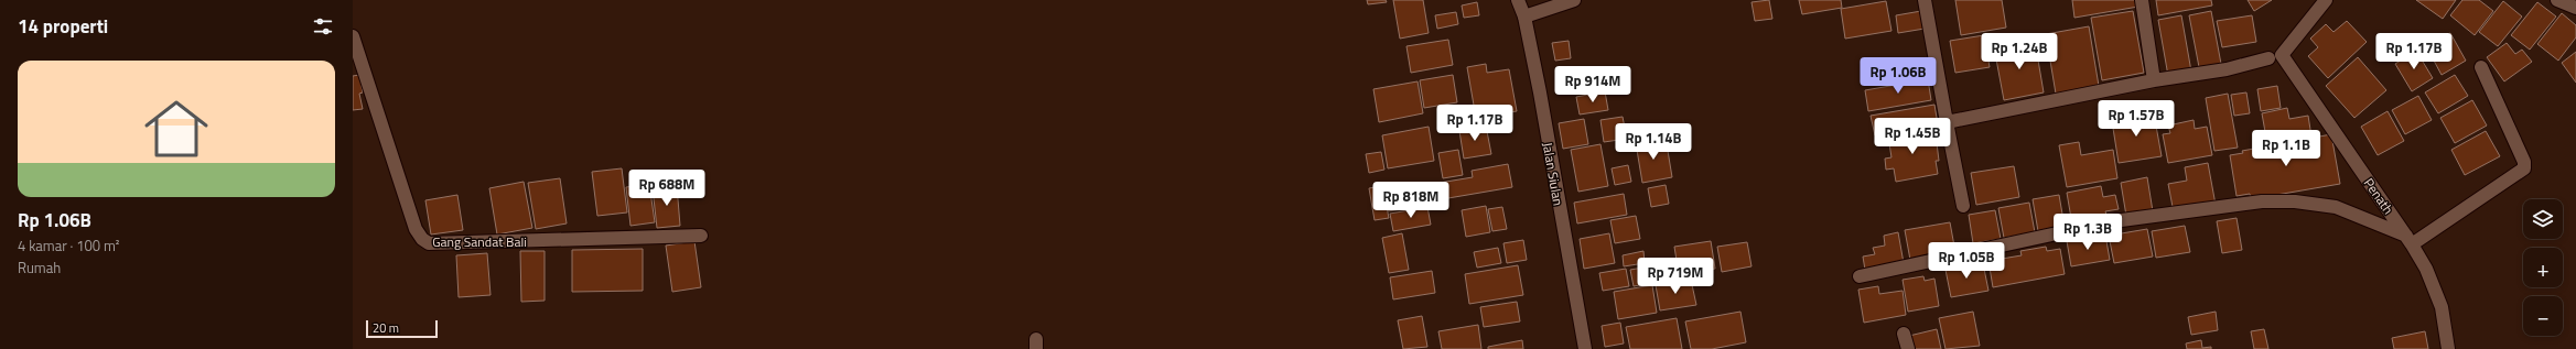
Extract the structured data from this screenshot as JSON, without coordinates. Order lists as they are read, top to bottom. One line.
{"streets":{"street":["Jalan Siulan","Penath","Gang Sandat Bali"]},"scale_bar":"20 m","page":{"heading":"14 properti","price":["Rp 1.24B","Rp 1.17B","Rp 1.06B","Rp 914M","Rp 1.57B","Rp 1.17B","Rp 1.45B","Rp 1.14B","Rp 1.1B","Rp 688M","Rp 818M","Rp 1.3B","Rp 1.05B","Rp 719M"],"list":[{"name":"Rp 1.06B","note":"4 kamar · 100 m² · Rumah"}],"map_buttons":["+","−"],"scale":"20 m"}}
